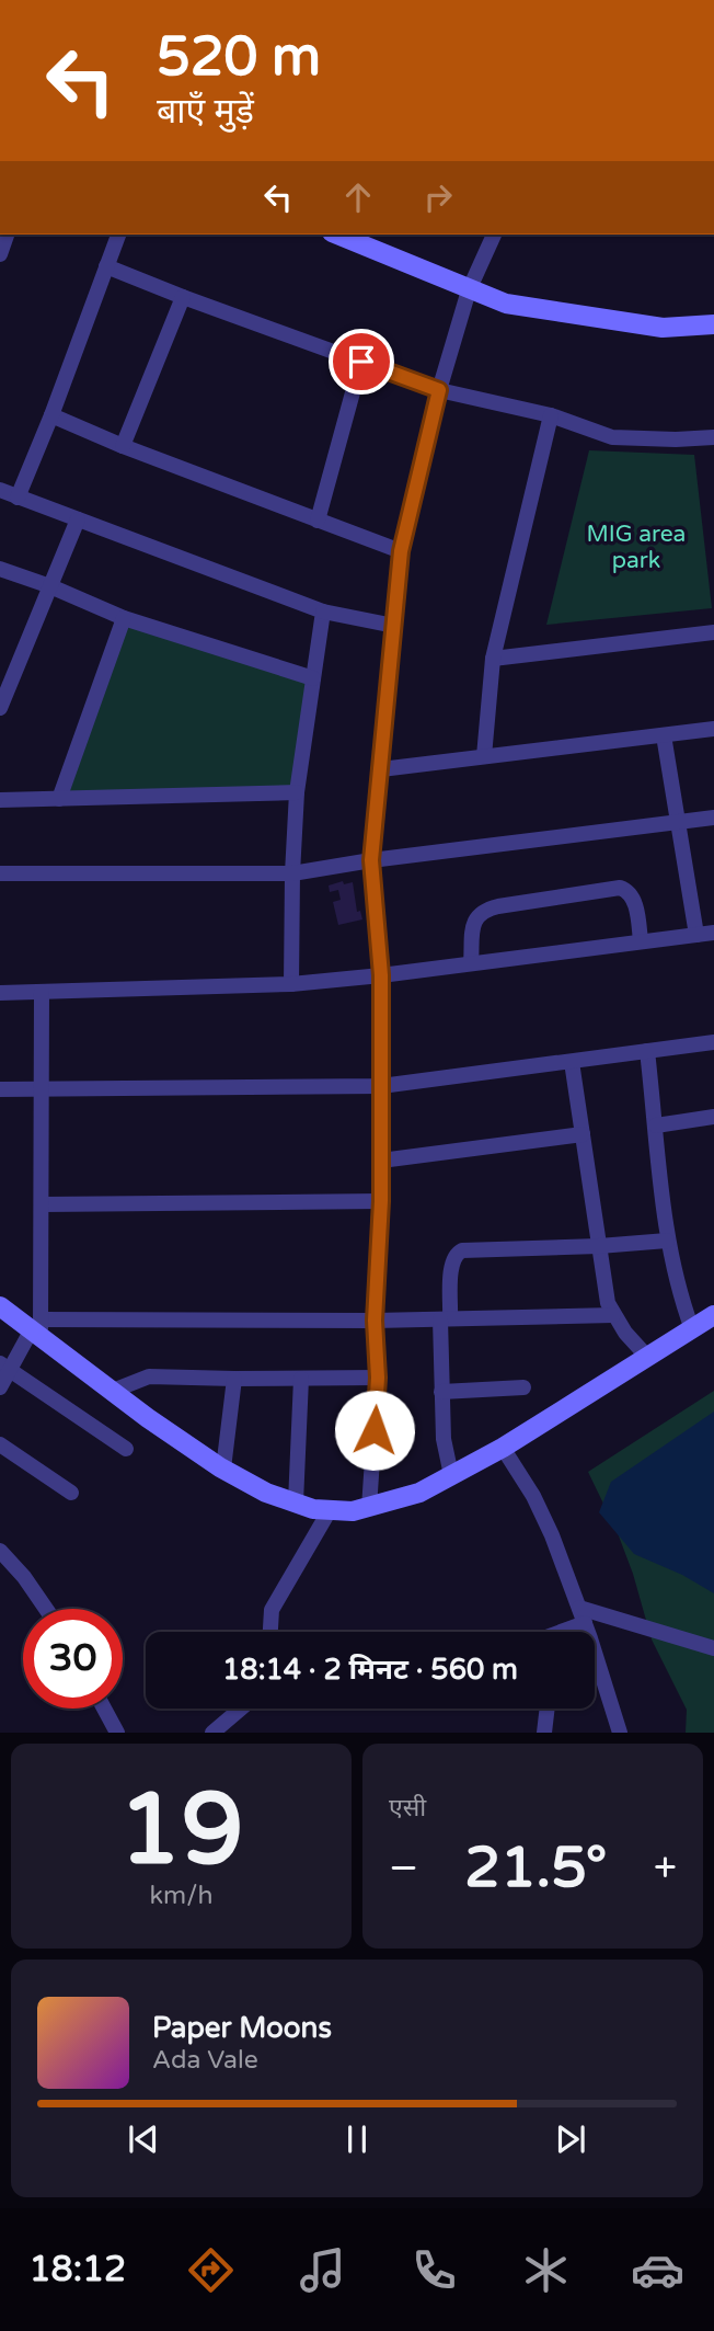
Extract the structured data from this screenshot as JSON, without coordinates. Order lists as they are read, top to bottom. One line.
{"parks":["MIG area park"],"page":{"turn":["520 m","बाएँ मुड़ें"],"limit":"30","trip":"18:14 · 2 मिनट · 560 m","tile":[["19","km/h"],"एसी"],"heat":["−","21.5°","+"],"song":["Paper Moons","Ada Vale"],"tabs":"18:12"}}
